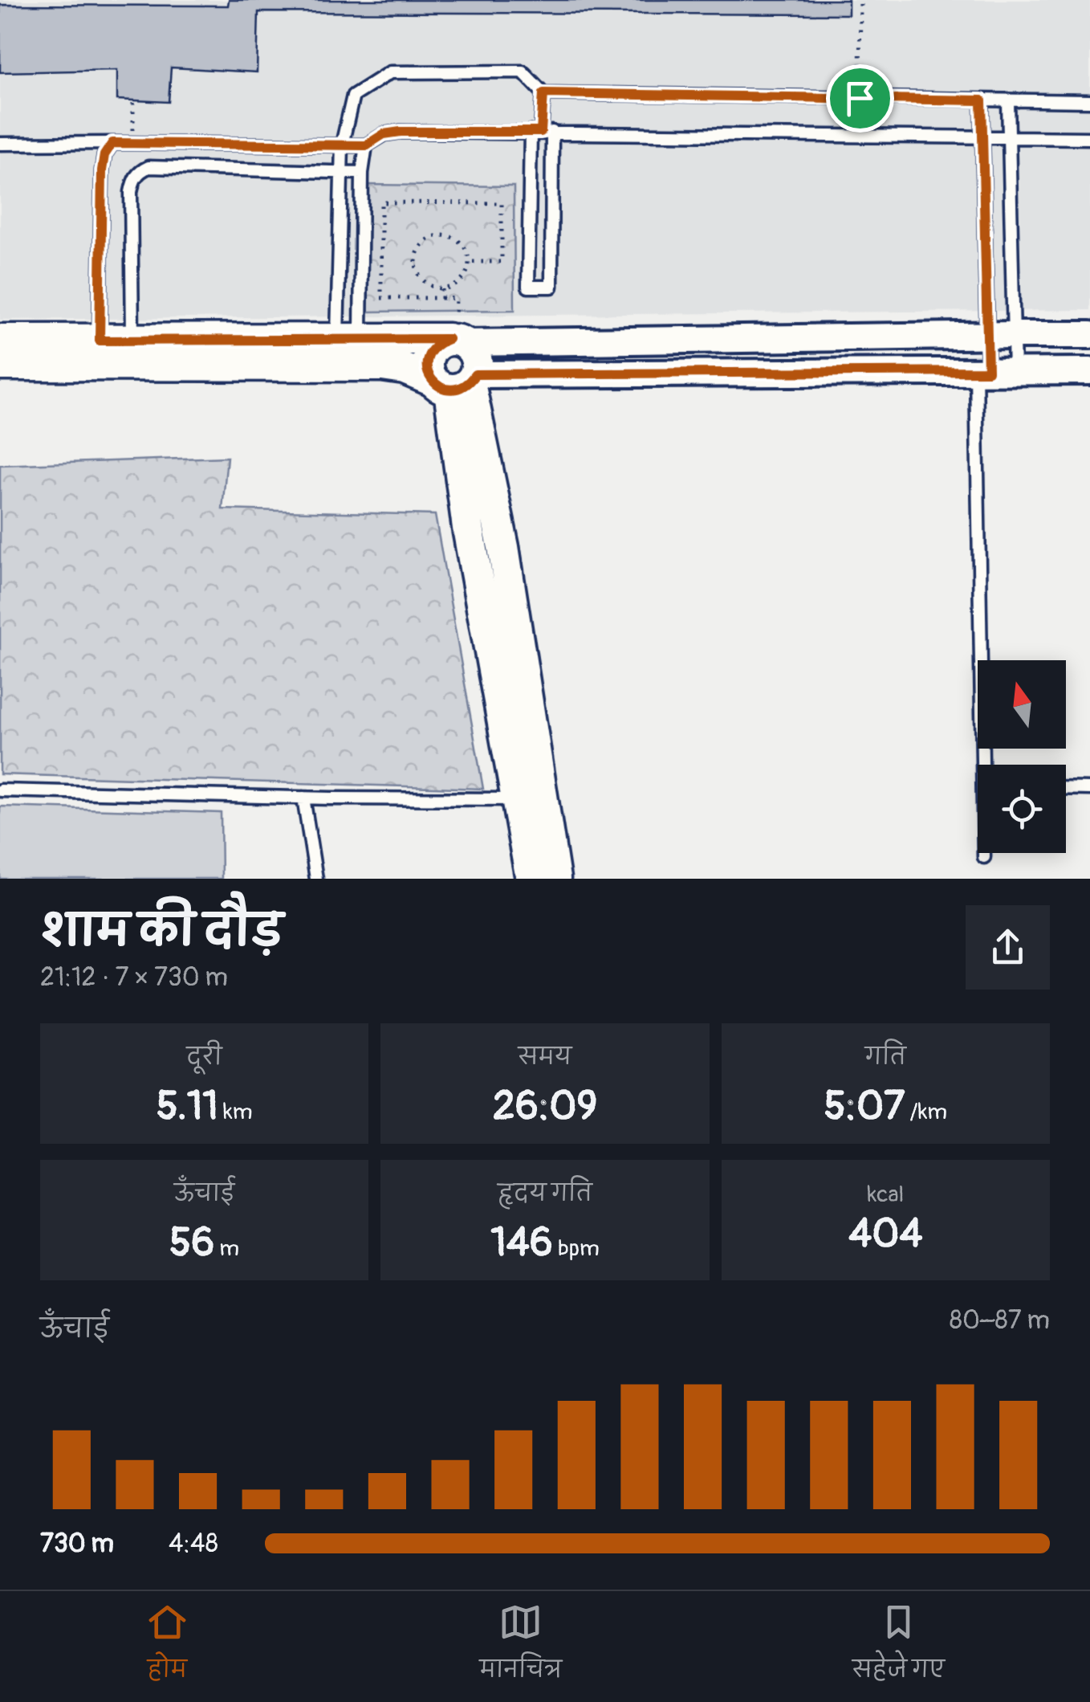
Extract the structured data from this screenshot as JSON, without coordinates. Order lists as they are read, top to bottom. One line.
{"north":"top","page":{"heading":["शाम की दौड़","21:12 · 7 × 730 m"],"stats":[["दूरी","5.11 km"],["समय","26:09"],["गति","5:07 /km"],["ऊँचाई","56 m"],["हृदय गति","146 bpm"],["kcal","404"]],"chart":["ऊँचाई","80–87 m"],"list":[{"name":"730 m","note":"4:48"}],"tabs":["होम","मानचित्र","सहेजे गए"]}}
